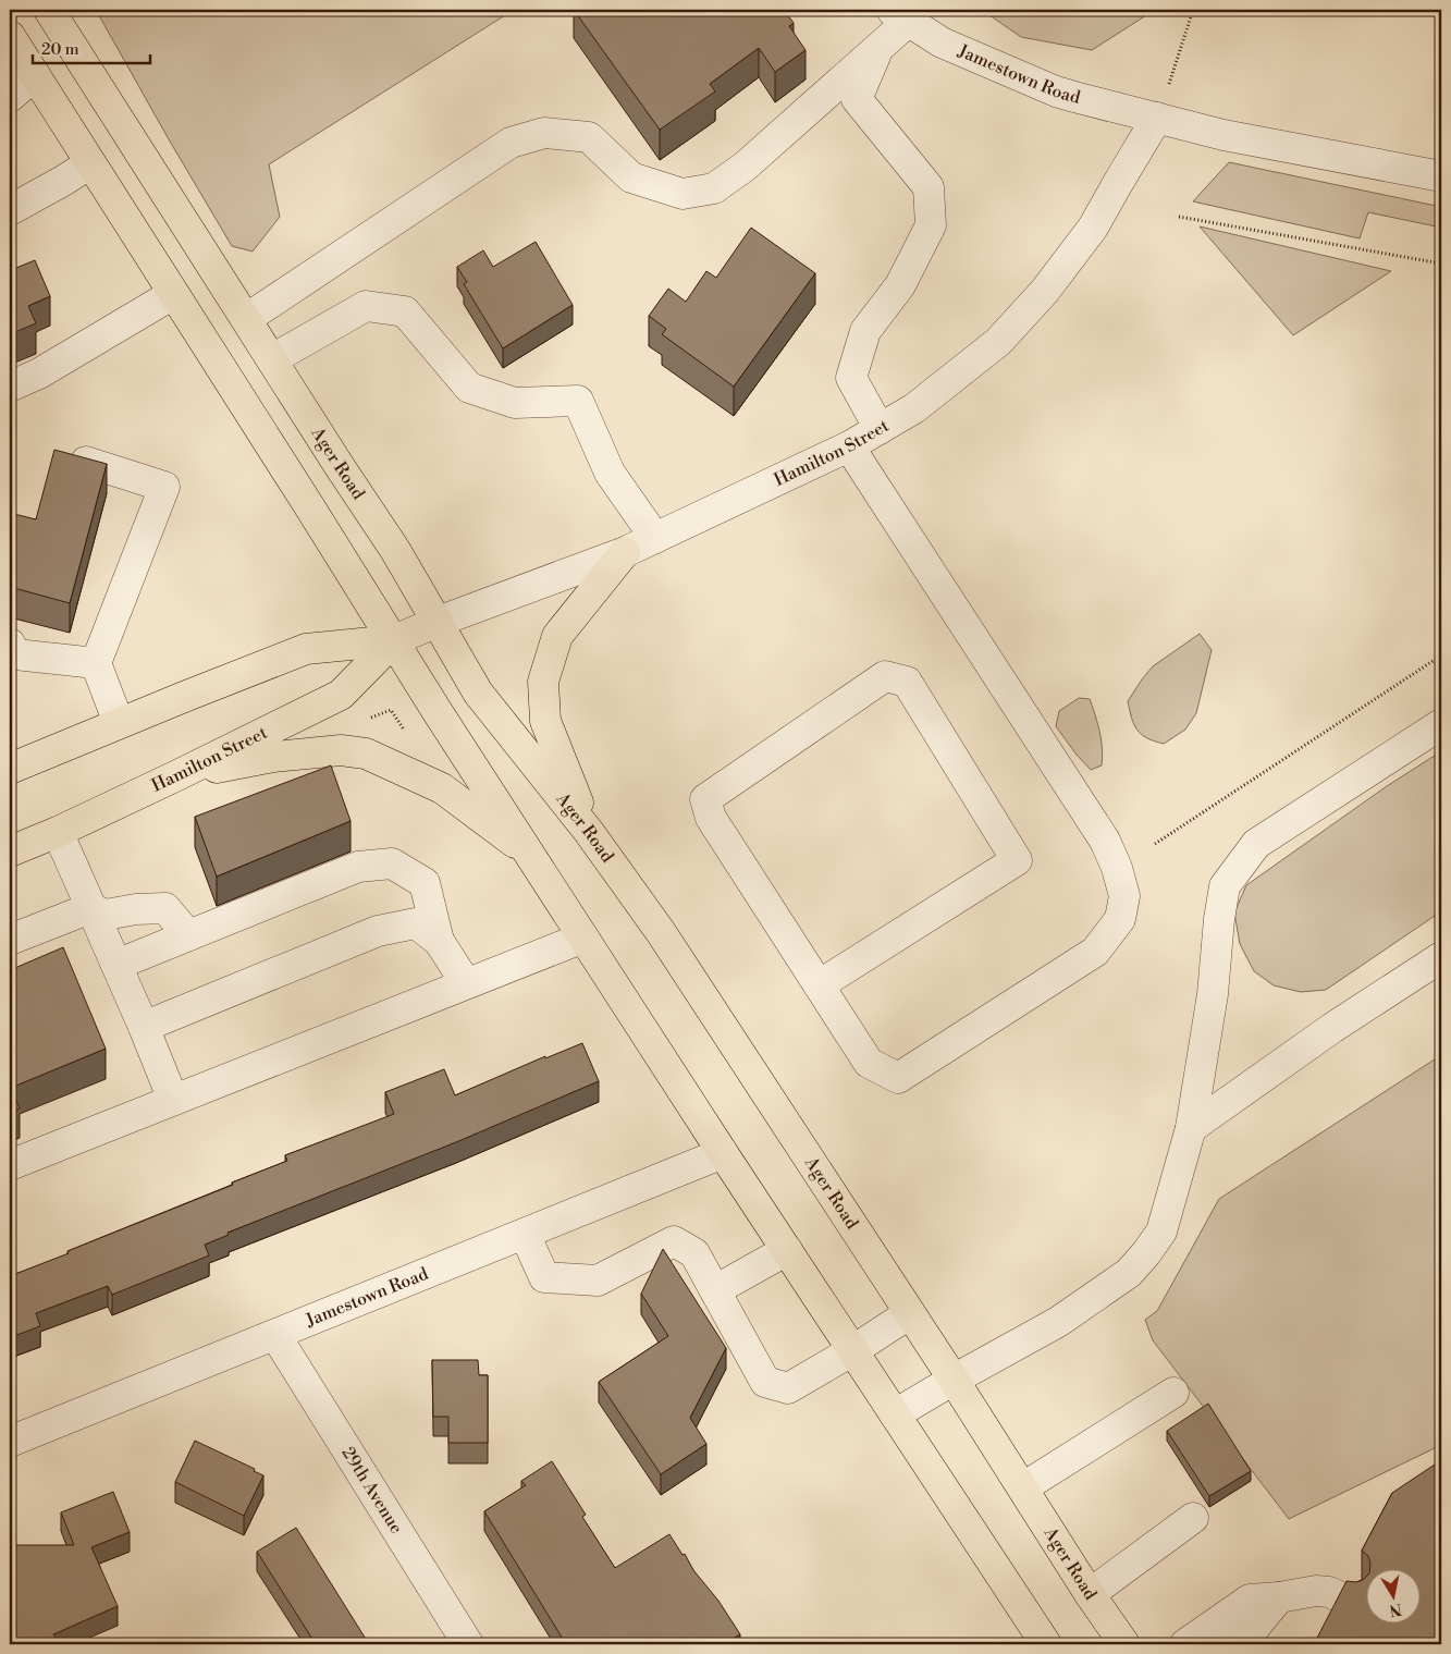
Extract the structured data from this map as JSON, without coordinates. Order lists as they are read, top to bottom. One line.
{"streets":{"main road":["Hamilton Street","Ager Road"],"street":["Jamestown Road","29th Avenue"]},"crossings":[["Jamestown Road","Hamilton Street"],["Jamestown Road","29th Avenue"],["Hamilton Street","Ager Road"]],"scale_bar":"20 m","north":"bottom"}
